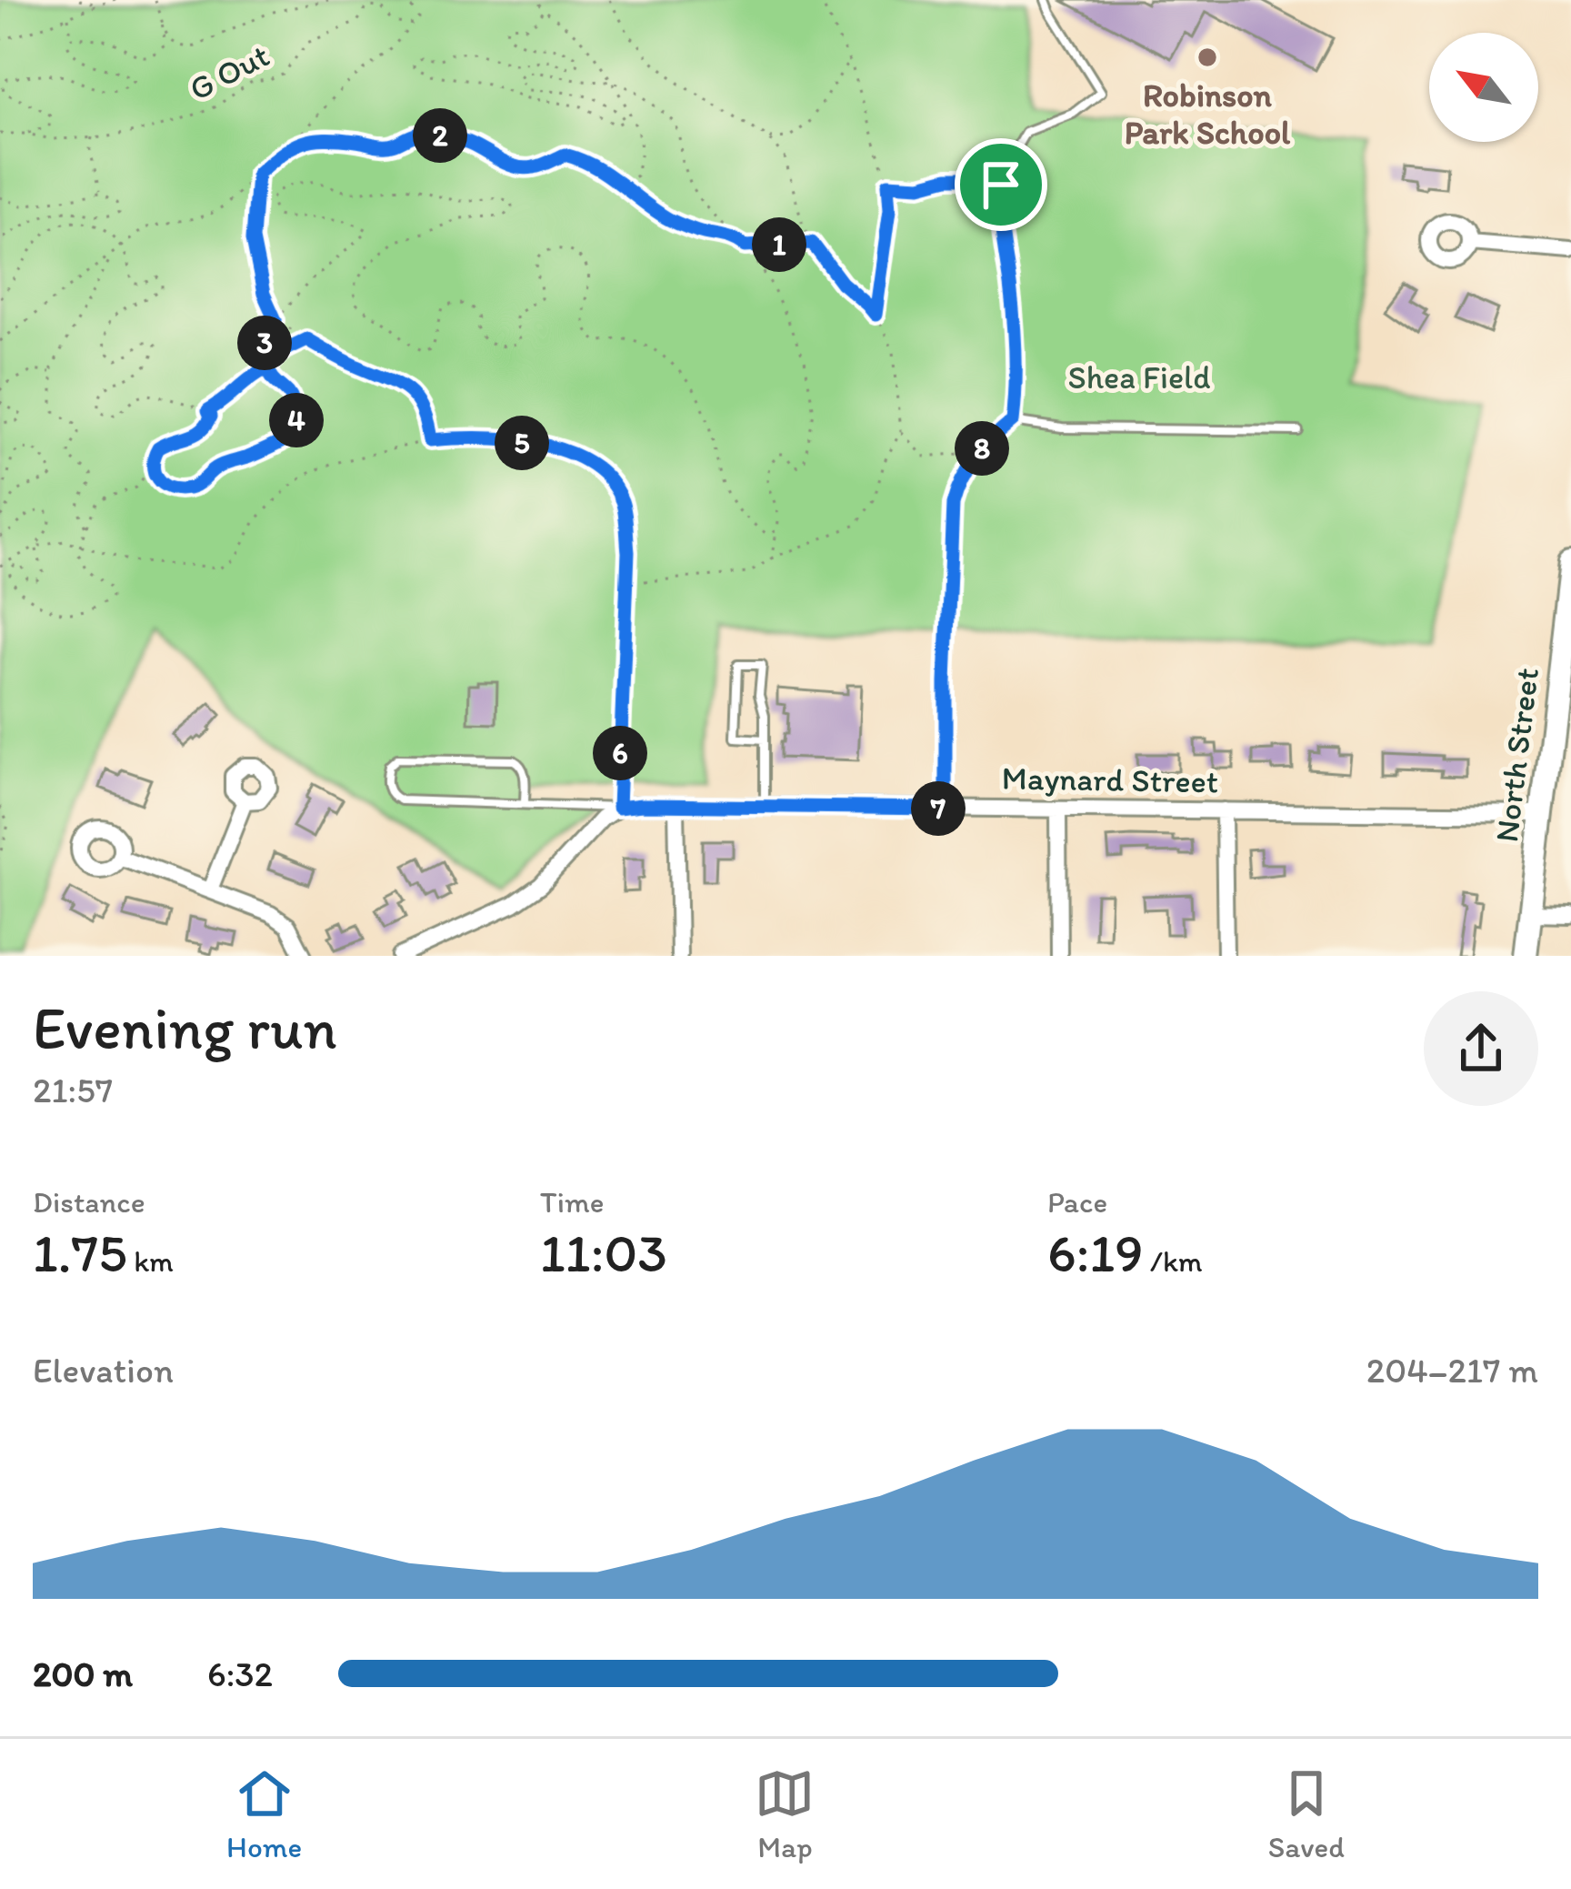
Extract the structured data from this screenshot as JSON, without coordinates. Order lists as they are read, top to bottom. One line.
{"streets":{"main road":["North Street"],"street":["Maynard Street"],"path":["G Out"]},"crossings":[["North Street","Maynard Street"]],"parks":["Shea Field"],"places":["Robinson Park School"],"north":"top left","page":{"pins":["2","1","3","4","5","8","6","7"],"heading":["Evening run","21:57"],"stats":[["Distance","1.75 km"],["Time","11:03"],["Pace","6:19 /km"]],"chart":["Elevation","204–217 m"],"list":[{"name":"200 m","note":"6:32"}],"tabs":["Home","Map","Saved"]}}
